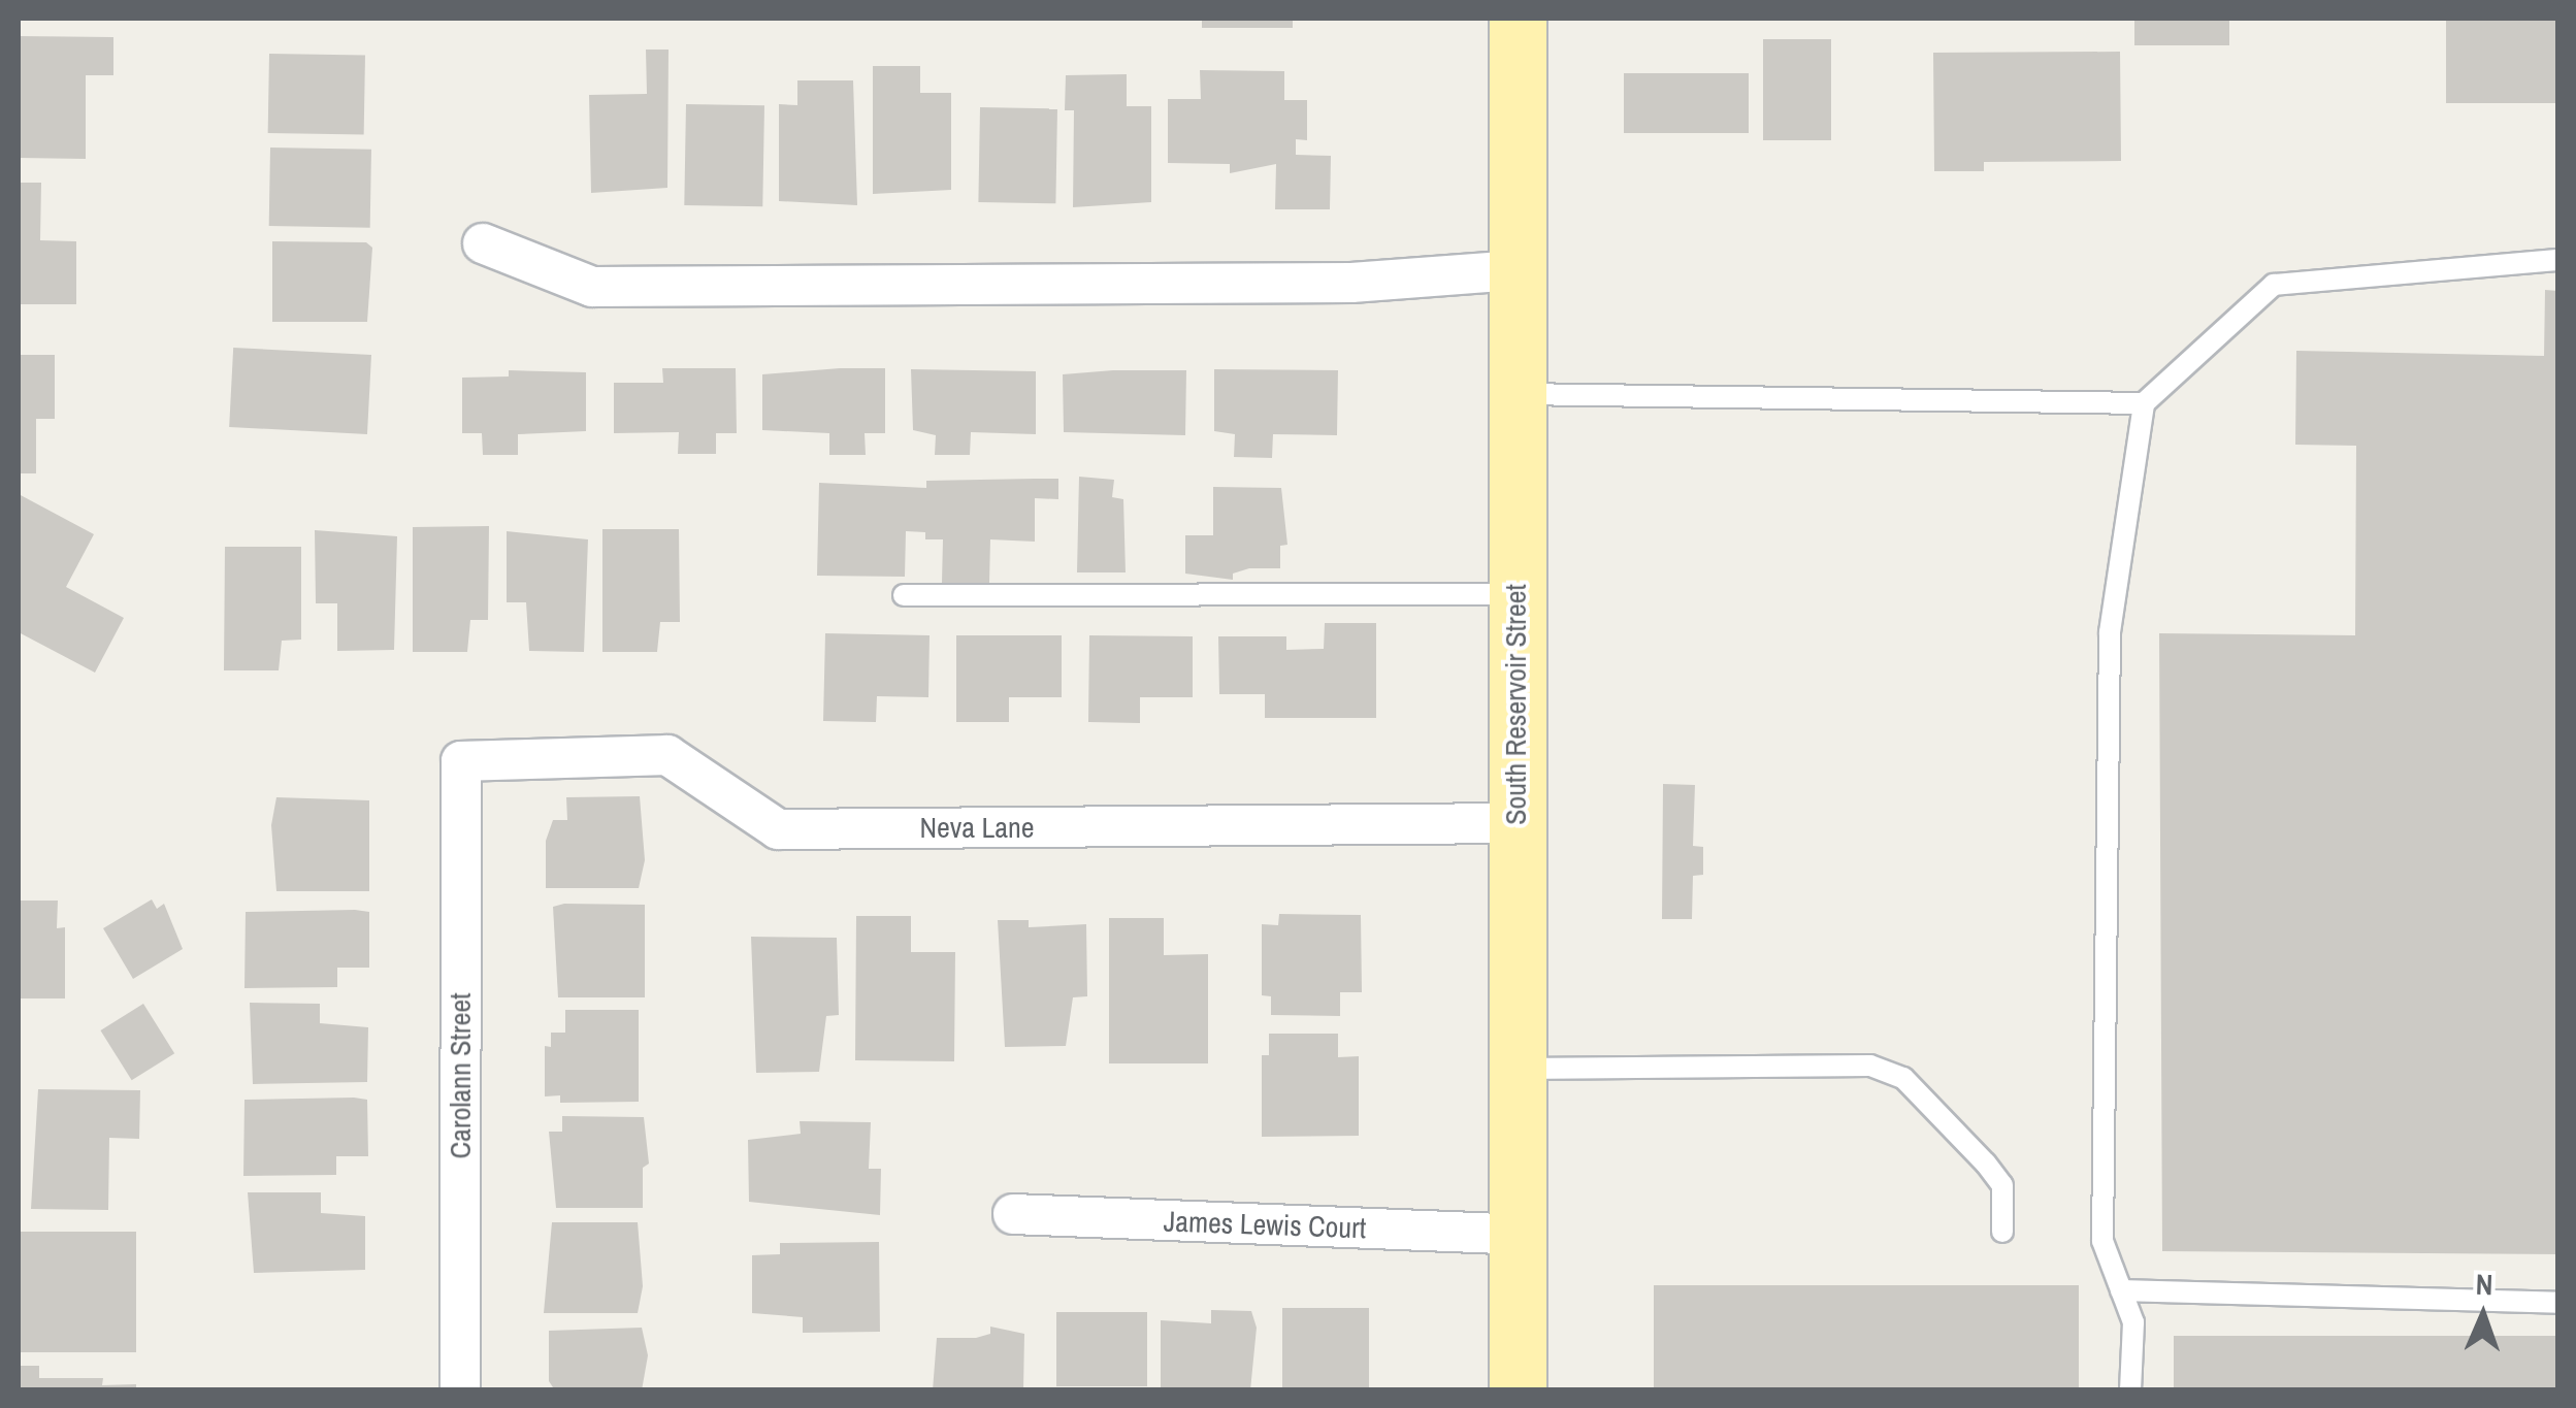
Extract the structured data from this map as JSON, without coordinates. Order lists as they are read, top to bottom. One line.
{"streets":{"main road":["South Reservoir Street"],"street":["Neva Lane","Carolann Street","James Lewis Court"]},"crossings":[["South Reservoir Street","Neva Lane"],["South Reservoir Street","James Lewis Court"],["Neva Lane","Carolann Street"]],"north":"top"}
